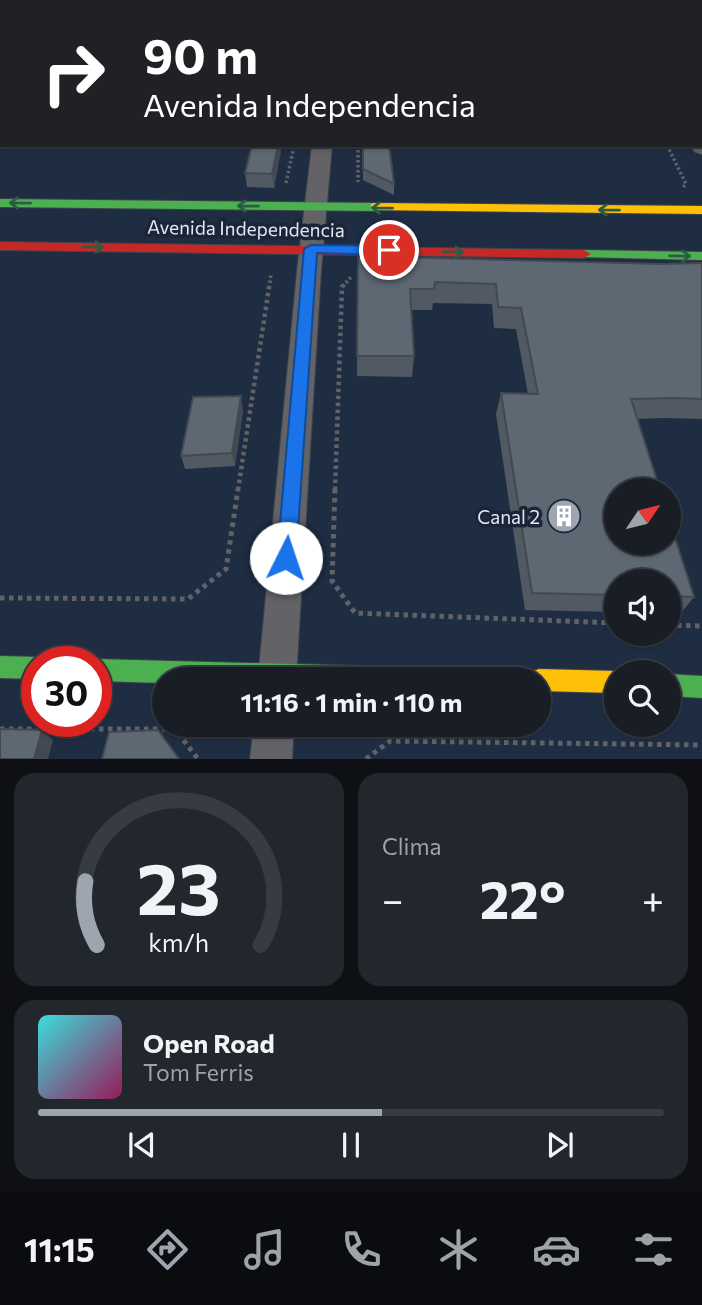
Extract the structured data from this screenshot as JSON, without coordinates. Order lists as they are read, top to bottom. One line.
{"streets":{"main road":["Avenida Independencia"]},"places":{"building":["Canal 2"]},"north":"top right","page":{"turn":["90 m","Avenida Independencia"],"limit":"30","trip":"11:16 · 1 min · 110 m","tile":"Clima","heat":["−","22°","+"],"song":["Open Road","Tom Ferris"],"tabs":"11:15","gauge":["23","km/h"]}}
